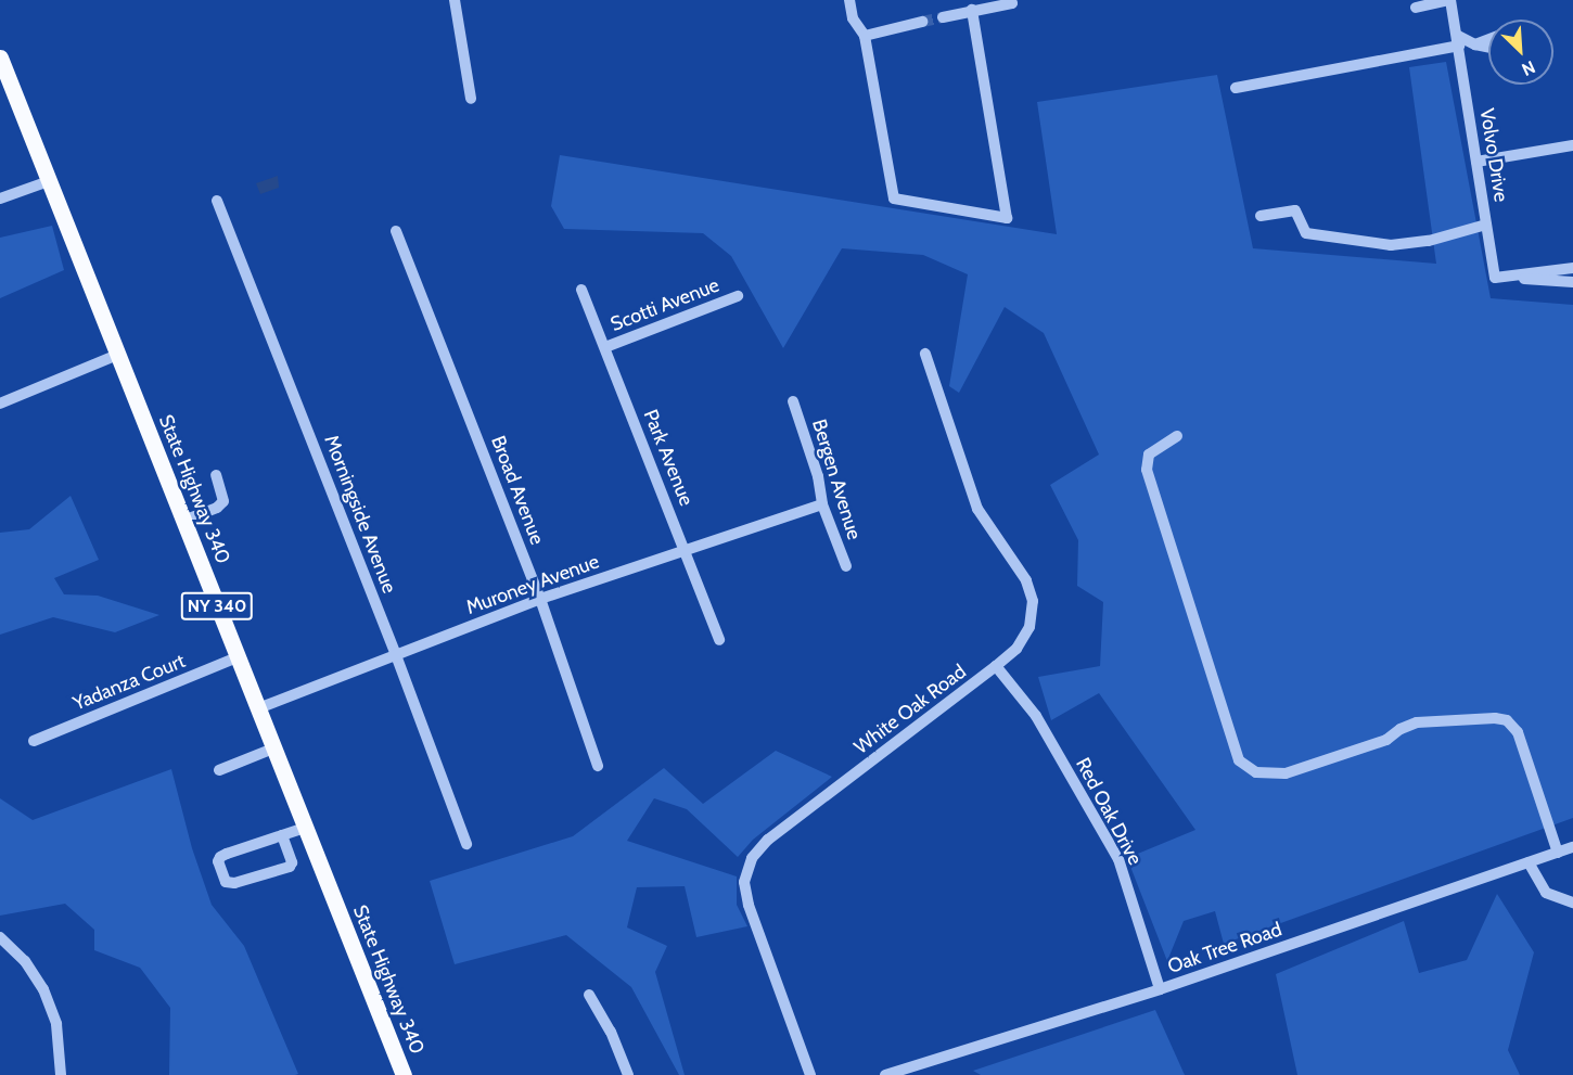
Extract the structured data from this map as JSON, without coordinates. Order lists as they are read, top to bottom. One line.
{"streets":{"main road":["State Highway 340","NY 340"],"street":["Volvo Drive","Scotti Avenue","Park Avenue","Bergen Avenue","Broad Avenue","Morningside Avenue","Muroney Avenue","Yadanza Court","White Oak Road","Red Oak Drive","Oak Tree Road"]},"crossings":[["Scotti Avenue","Park Avenue"],["Park Avenue","Muroney Avenue"],["Bergen Avenue","Muroney Avenue"],["State Highway 340","Muroney Avenue"],["State Highway 340","Yadanza Court"],["Broad Avenue","Muroney Avenue"],["Morningside Avenue","Muroney Avenue"],["White Oak Road","Red Oak Drive"],["Red Oak Drive","Oak Tree Road"]],"north":"bottom right"}
